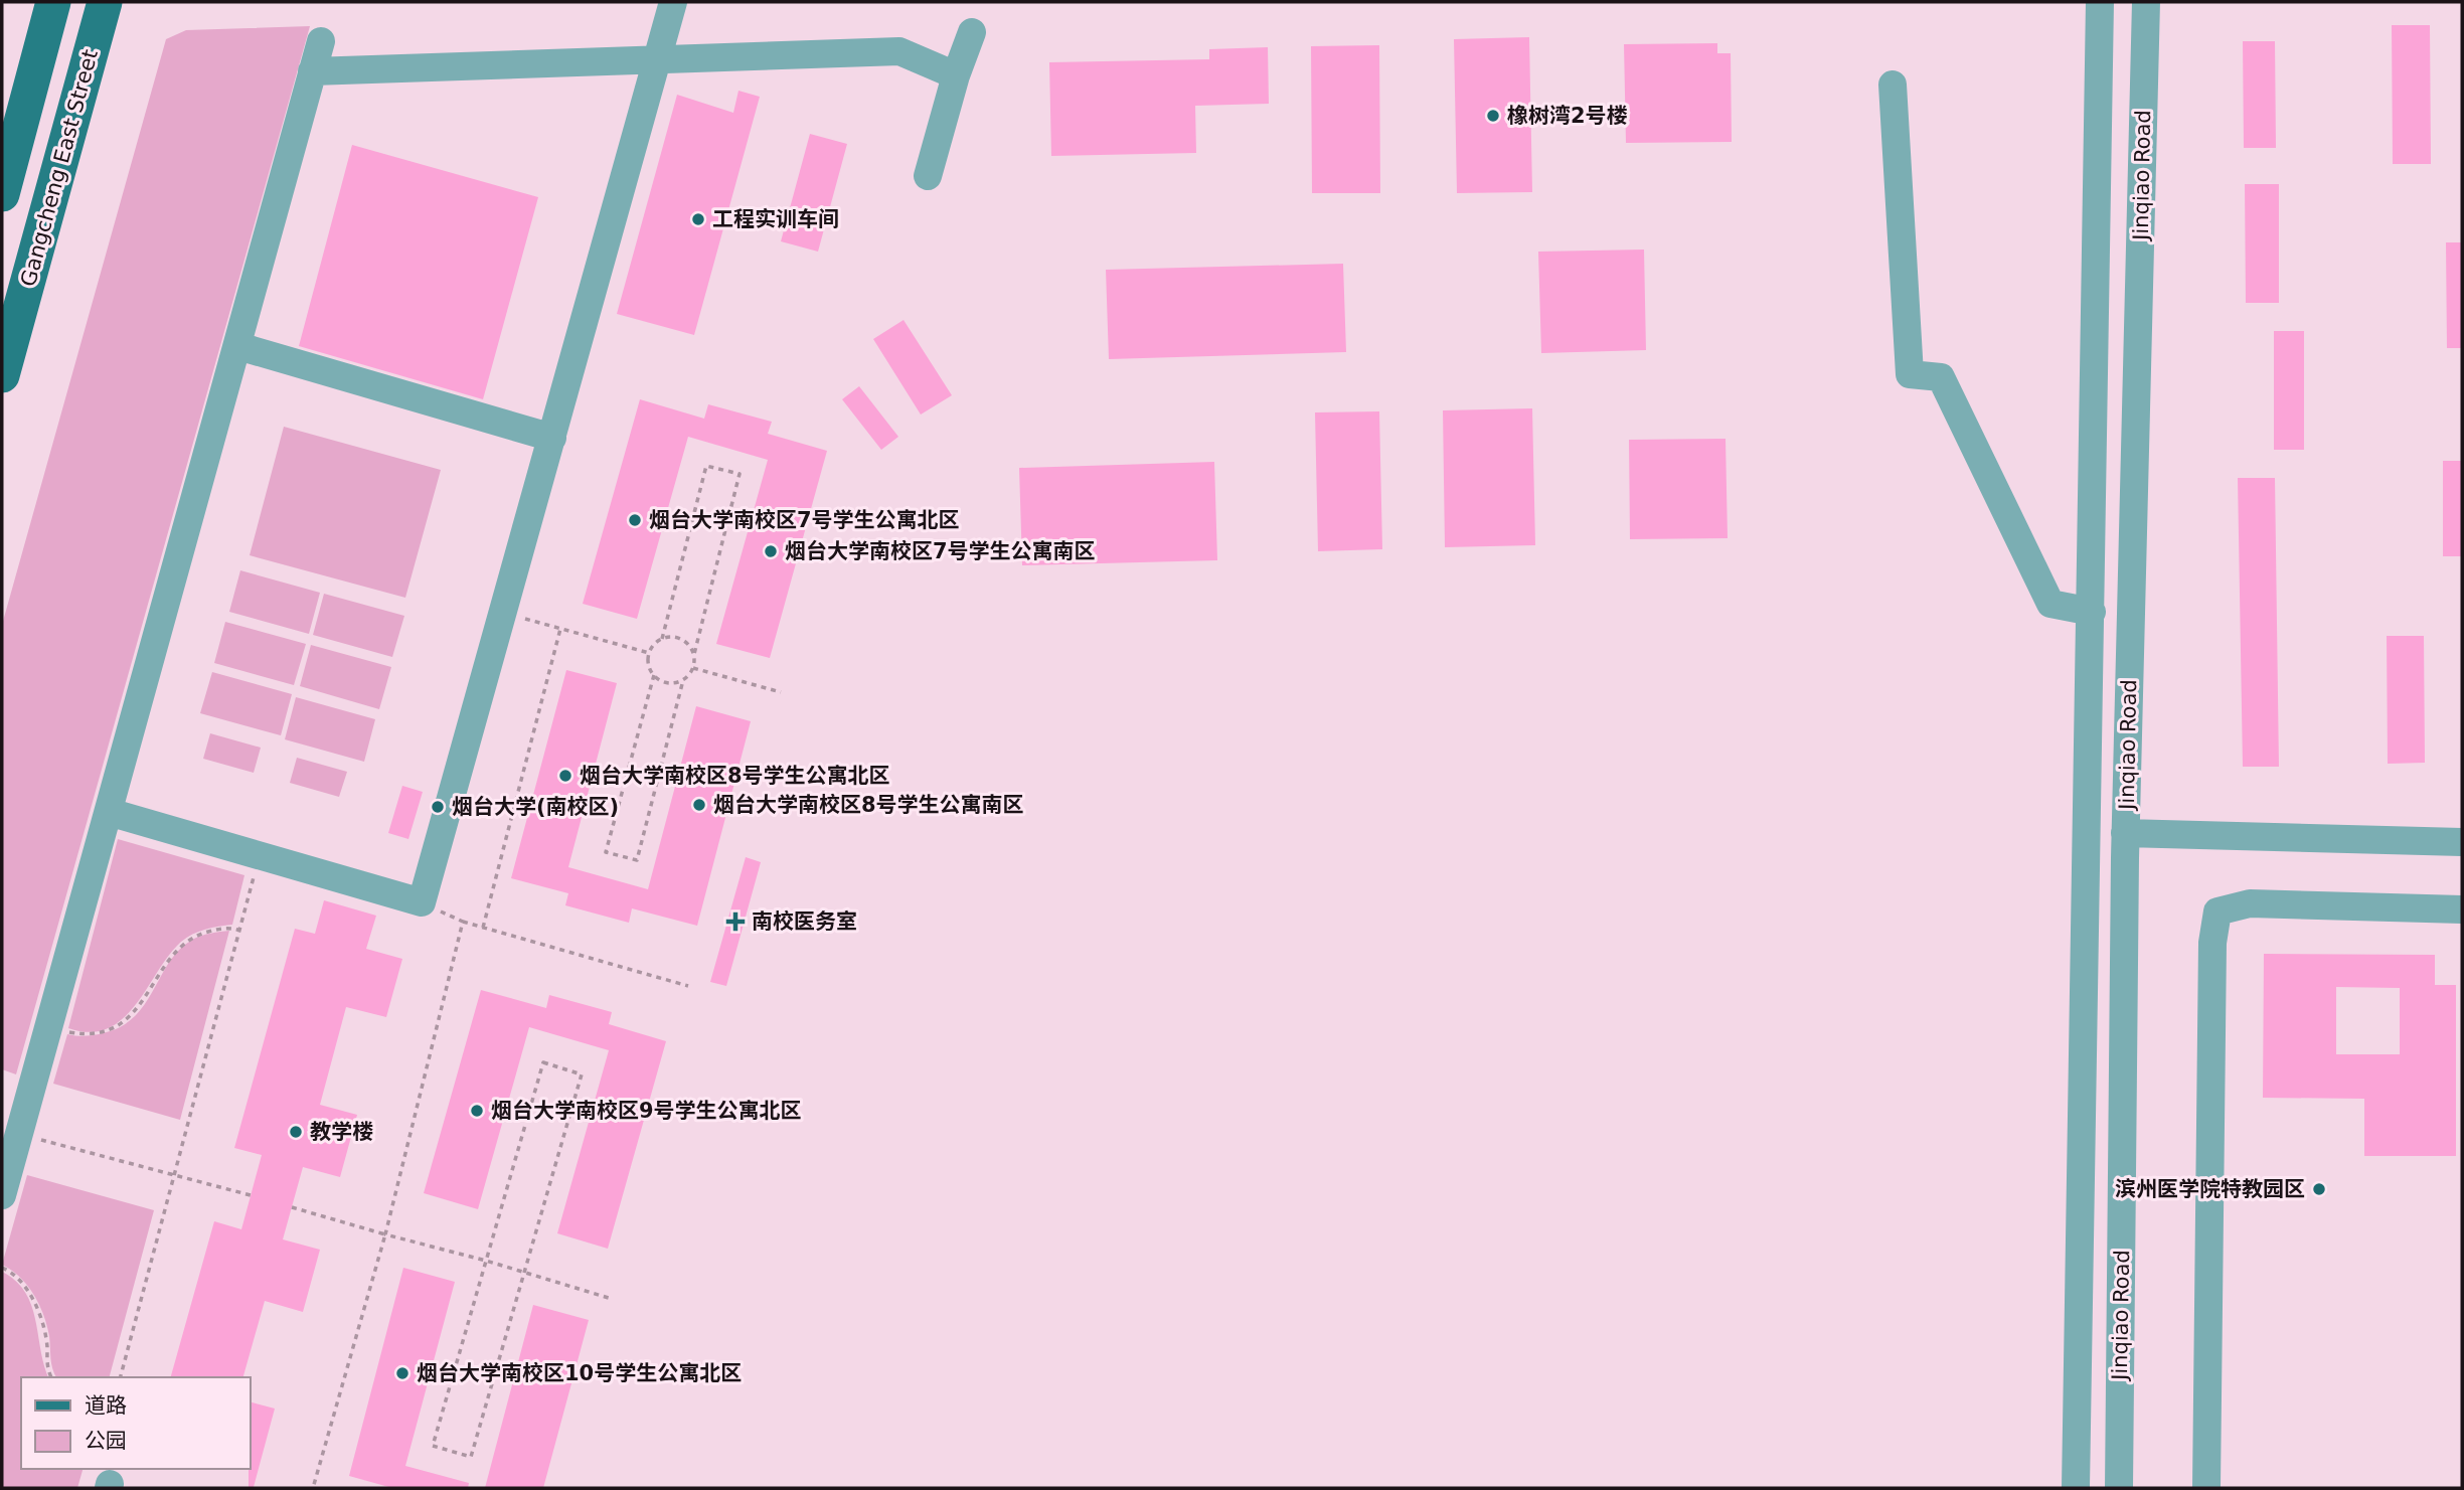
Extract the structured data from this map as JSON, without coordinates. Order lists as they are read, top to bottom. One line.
{"streets":{"main road":["Gangcheng East Street"],"street":["Jinqiao Road"]},"places":{"other":["橡树湾2号楼","工程实训车间","烟台大学南校区7号学生公寓北区","烟台大学南校区7号学生公寓南区","烟台大学南校区8号学生公寓北区","烟台大学南校区8号学生公寓南区","烟台大学(南校区)","烟台大学南校区9号学生公寓北区","教学楼","滨州医学院特教园区","烟台大学南校区10号学生公寓北区"],"health":["南校医务室"]},"legend":["道路","公园"]}
